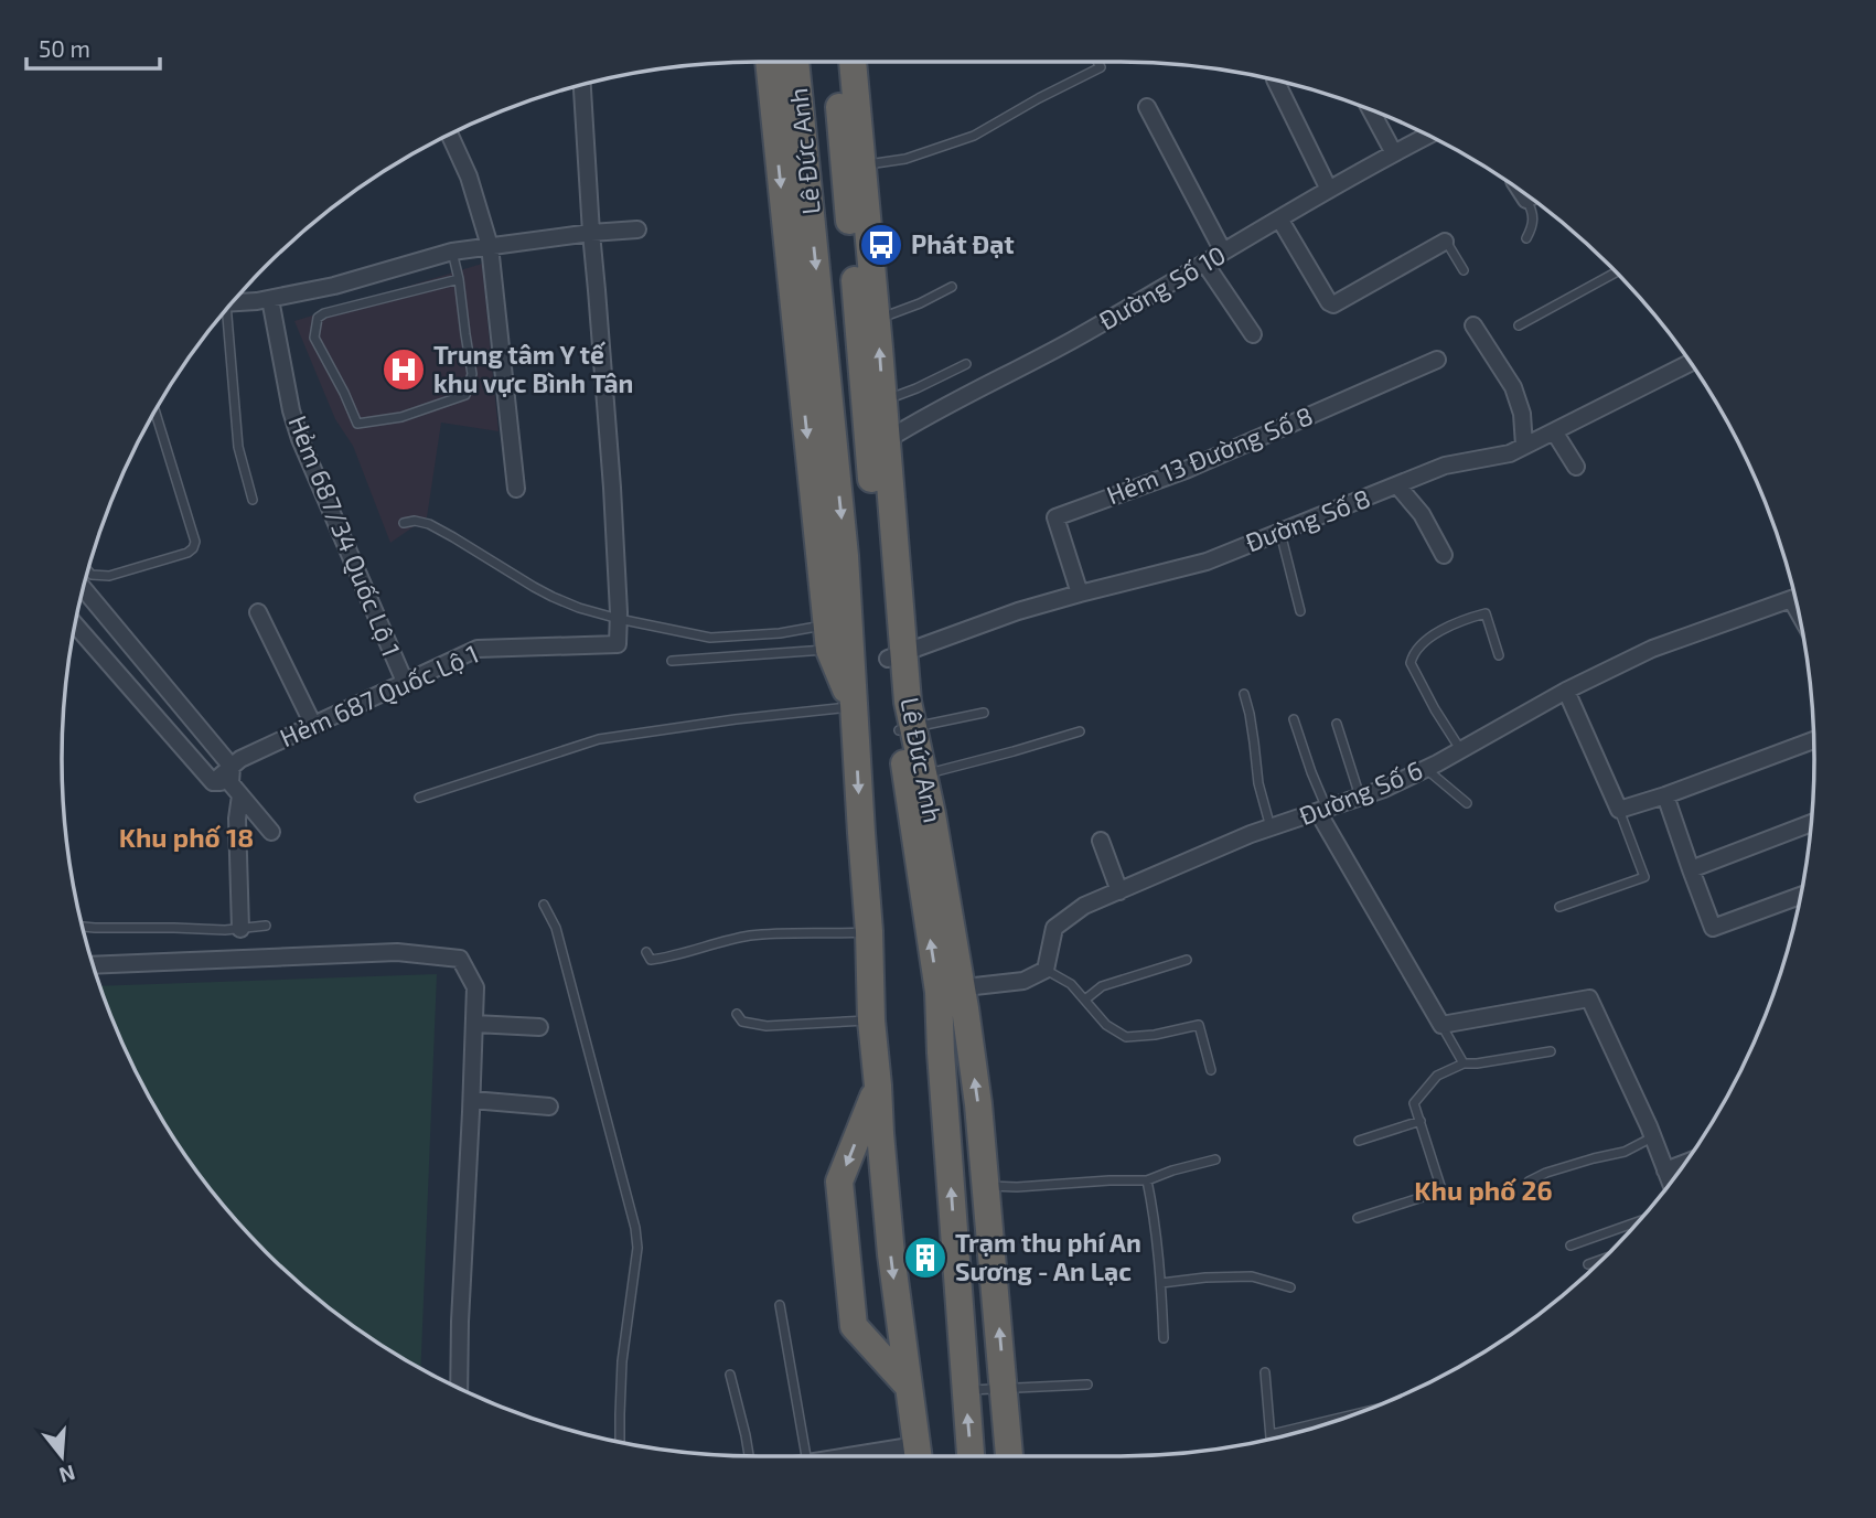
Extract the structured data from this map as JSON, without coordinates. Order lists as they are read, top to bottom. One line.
{"streets":{"highway":["Lê Đức Anh"],"street":["Đường Số 10","Hẻm 13 Đường Số 8","Đường Số 8","Hẻm 687/34 Quốc Lộ 1","Hẻm 687 Quốc Lộ 1","Đường Số 6"]},"crossings":[["Lê Đức Anh","Đường Số 10"],["Lê Đức Anh","Đường Số 8"],["Hẻm 13 Đường Số 8","Đường Số 8"],["Hẻm 687/34 Quốc Lộ 1","Hẻm 687 Quốc Lộ 1"]],"districts":["Khu phố 18","Khu phố 26"],"places":{"bus stop":["Phát Đạt"],"hospital":["Trung tâm Y tế khu vực Bình Tân"],"building":["Trạm thu phí An Sương - An Lạc"]},"scale_bar":"50 m","north":"bottom"}
